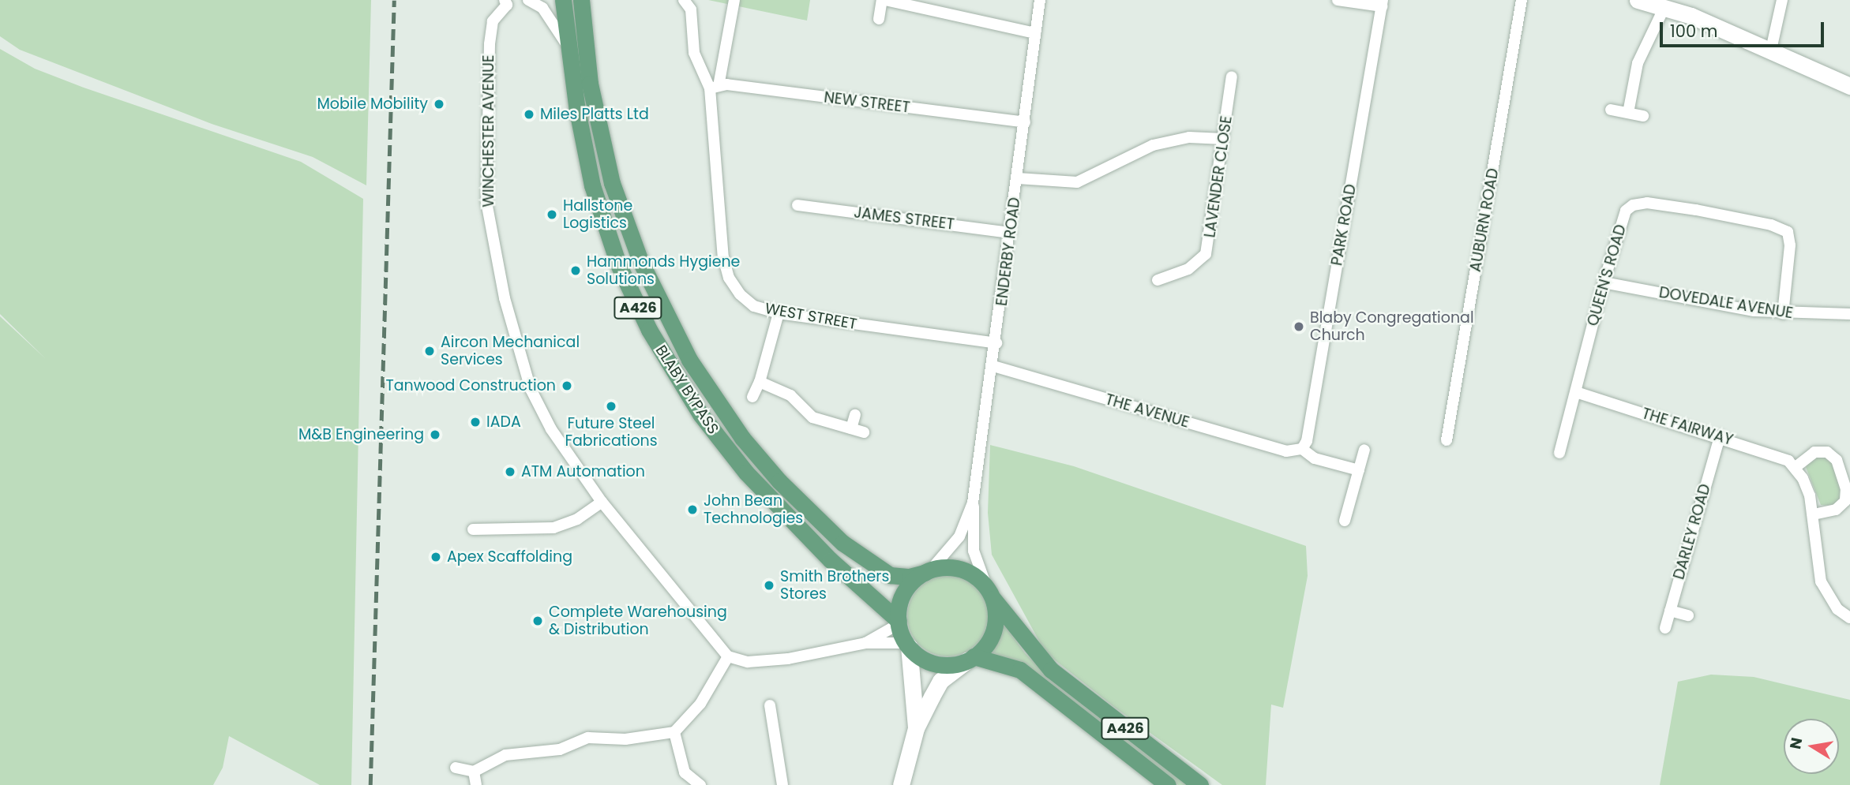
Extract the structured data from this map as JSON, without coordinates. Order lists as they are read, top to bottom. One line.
{"streets":{"main road":["A426","BLABY BYPASS"],"street":["NEW STREET","WINCHESTER AVENUE","LAVENDER CLOSE","JAMES STREET","AUBURN ROAD","PARK ROAD","ENDERBY ROAD","QUEEN'S ROAD","DOVEDALE AVENUE","WEST STREET","THE AVENUE","THE FAIRWAY","DARLEY ROAD"]},"crossings":[["NEW STREET","ENDERBY ROAD"],["NEW STREET","WEST STREET"],["JAMES STREET","ENDERBY ROAD"],["PARK ROAD","THE AVENUE"],["ENDERBY ROAD","A426"],["ENDERBY ROAD","WEST STREET"],["ENDERBY ROAD","BLABY BYPASS"],["ENDERBY ROAD","THE AVENUE"],["QUEEN'S ROAD","DOVEDALE AVENUE"],["QUEEN'S ROAD","THE FAIRWAY"],["A426","BLABY BYPASS"],["THE FAIRWAY","DARLEY ROAD"]],"places":["Mobile Mobility","Miles Platts Ltd","Hallstone Logistics","Hammonds Hygiene Solutions","Blaby Congregational Church","Aircon Mechanical Services","Tanwood Construction","Future Steel Fabrications","IADA","M&B Engineering","ATM Automation","John Bean Technologies","Apex Scaffolding","Smith Brothers Stores","Complete Warehousing & Distribution"],"scale_bar":"100 m","north":"left"}
